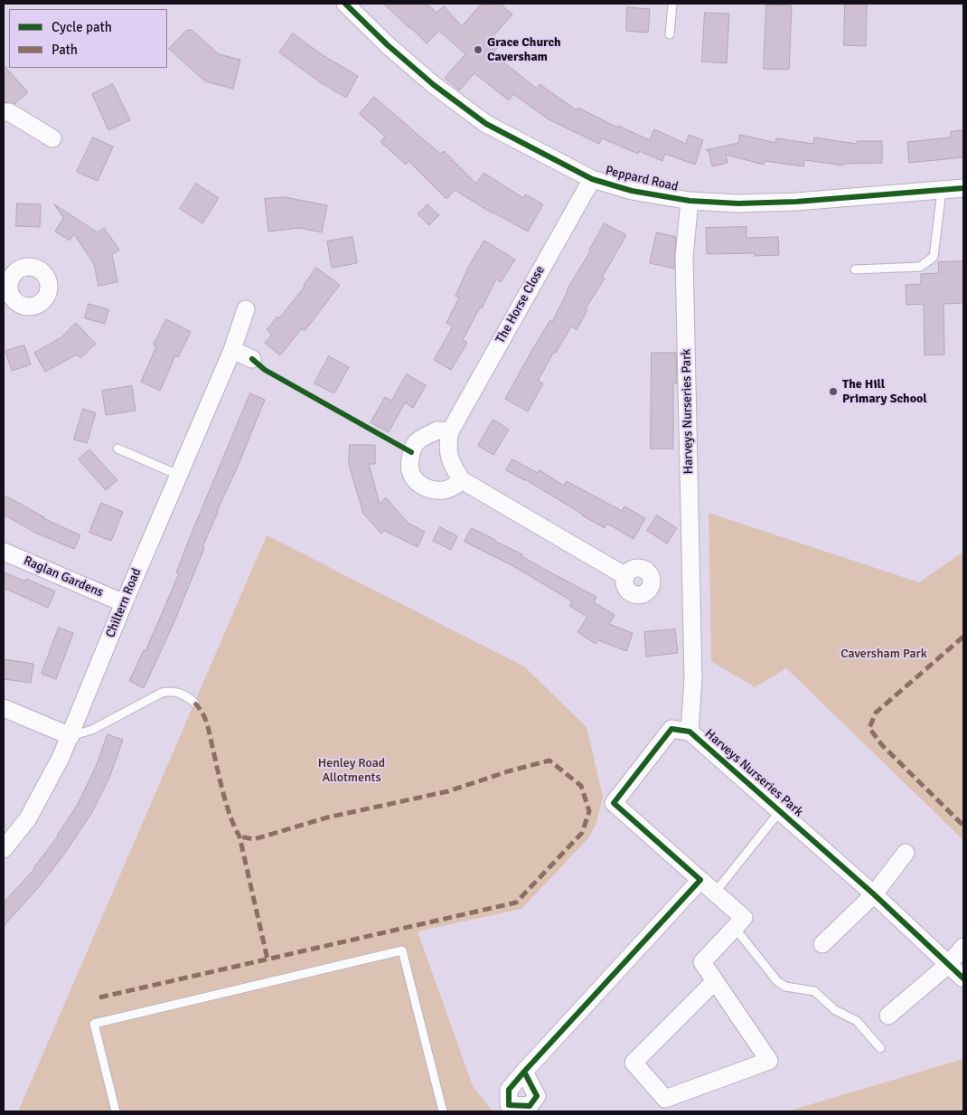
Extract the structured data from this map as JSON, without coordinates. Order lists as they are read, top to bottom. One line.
{"streets":{"street":["Peppard Road","The Horse Close","Harveys Nurseries Park","Raglan Gardens","Chiltern Road"]},"crossings":[["Peppard Road","The Horse Close"],["Peppard Road","Harveys Nurseries Park"],["Raglan Gardens","Chiltern Road"]],"parks":["Caversham Park","Henley Road Allotments"],"places":["Grace Church Caversham","The Hill Primary School"],"legend":["Cycle path","Path"]}
